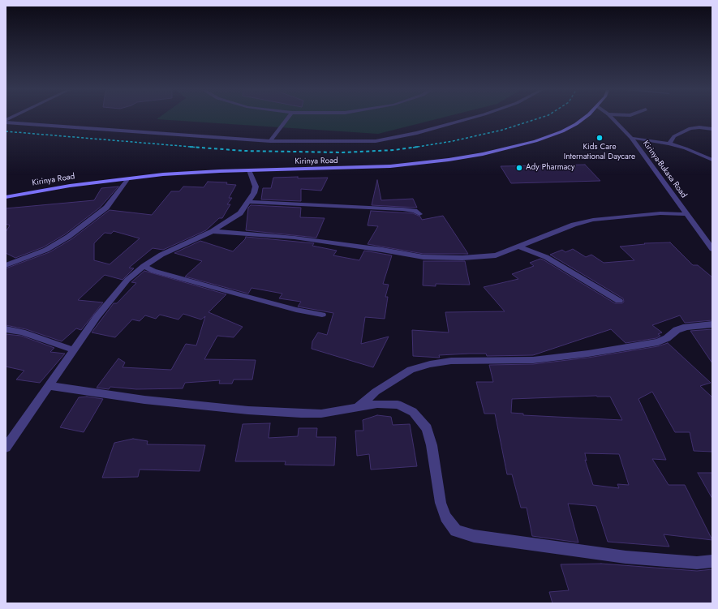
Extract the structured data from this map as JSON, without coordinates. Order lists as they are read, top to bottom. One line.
{"streets":{"main road":["Kirinya Road"],"street":["Kirinya-Bukasa Road"]},"places":["Kids Care International Daycare","Ady Pharmacy"]}
